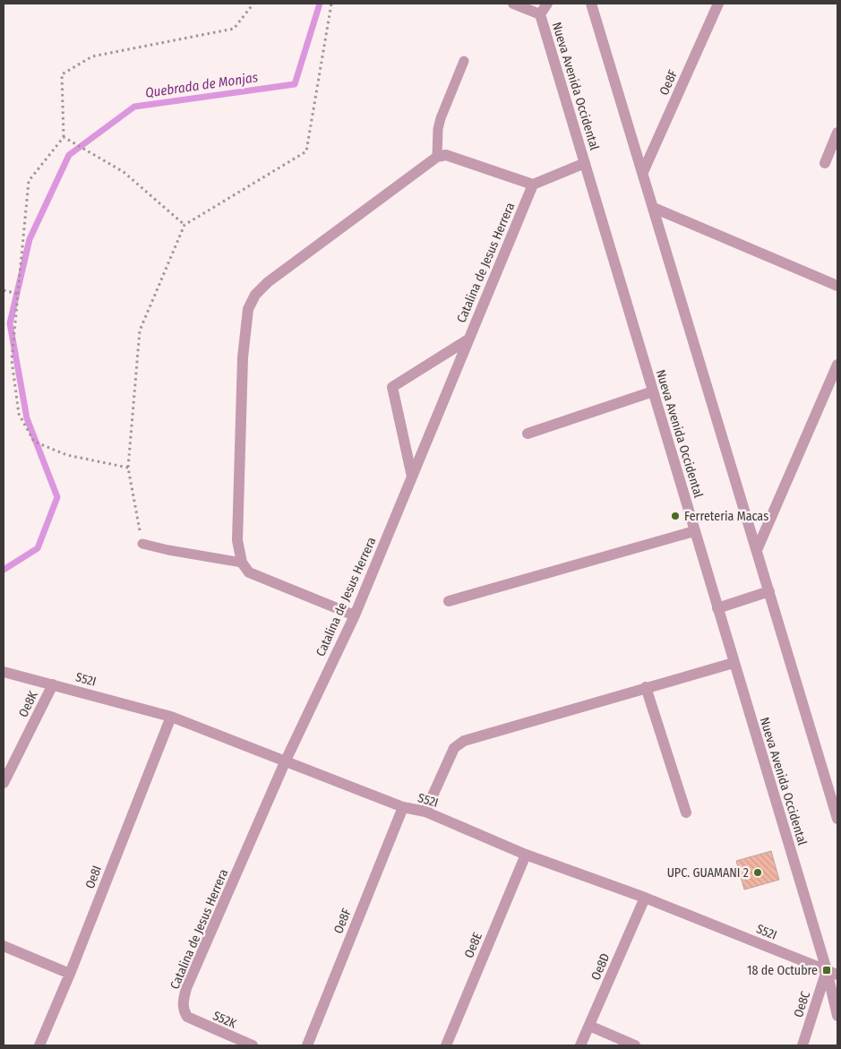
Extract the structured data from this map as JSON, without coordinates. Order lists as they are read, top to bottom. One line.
{"streets":{"street":["Oe8F","Nueva Avenida Occidental","Catalina de Jesus Herrera","S52I","Oe8K","Oe8I","Oe8E","Oe8D","Oe8C","S52K"]},"crossings":[["Oe8F","S52I"],["Nueva Avenida Occidental","S52I"],["Nueva Avenida Occidental","Oe8C"],["Catalina de Jesus Herrera","S52I"],["Catalina de Jesus Herrera","S52K"],["S52I","Oe8K"],["S52I","Oe8I"],["S52I","Oe8E"],["S52I","Oe8D"],["S52I","Oe8C"]],"water":["Quebrada de Monjas"],"places":{"other":["Ferreteria Macas","UPC. GUAMANI 2"],"transit":["18 de Octubre"]}}
